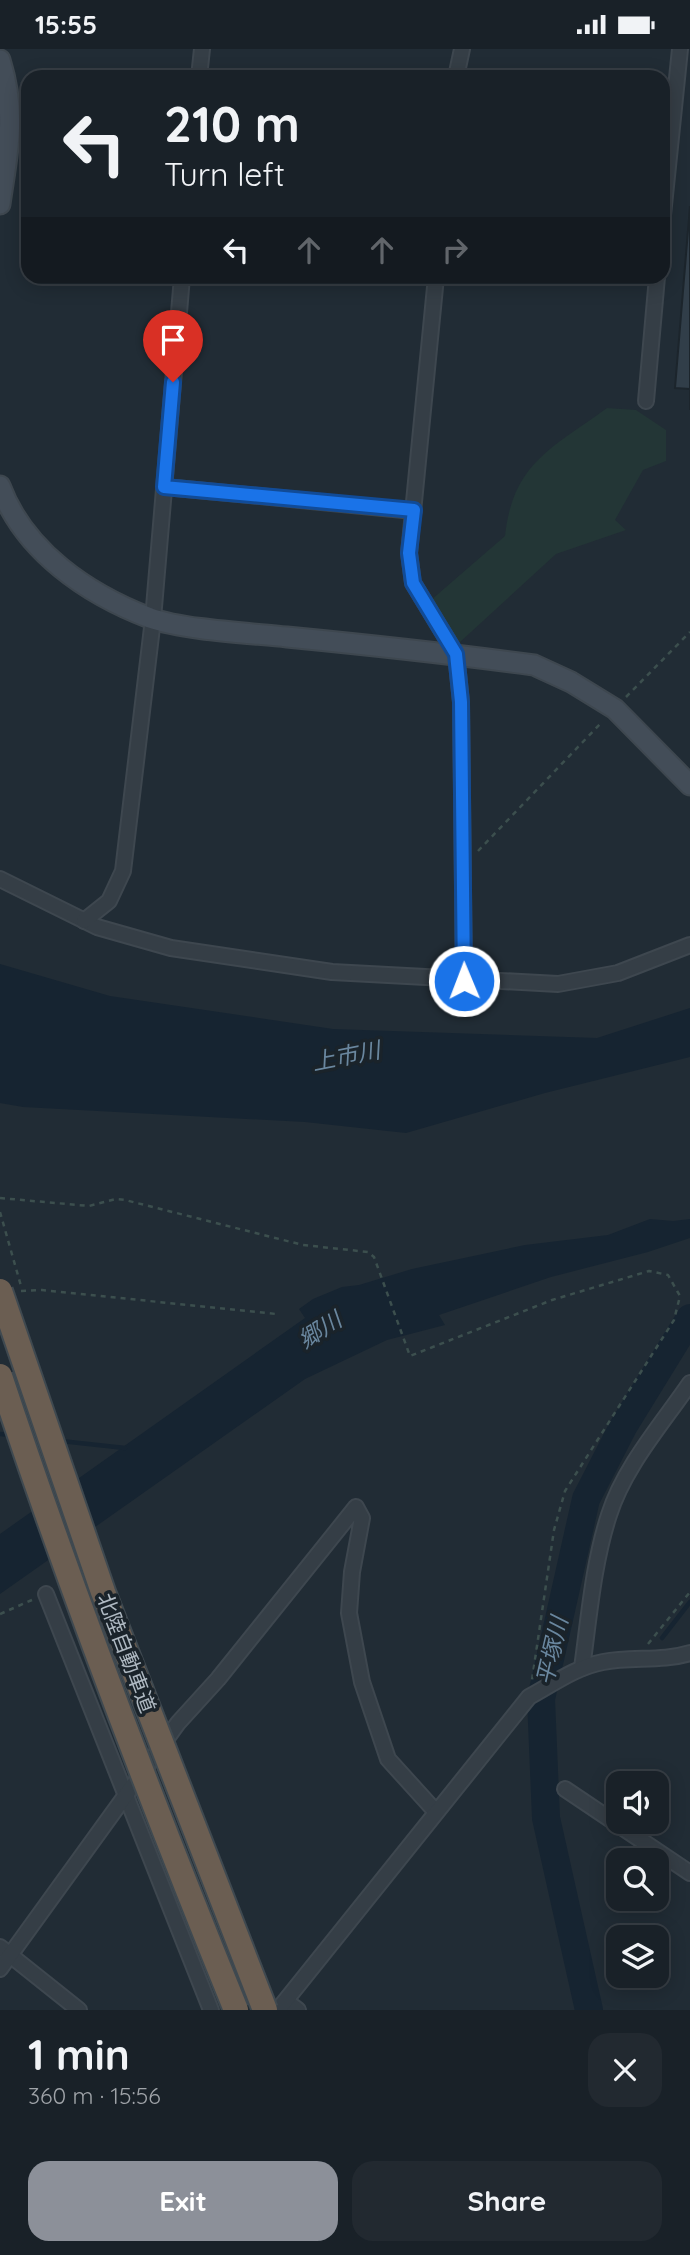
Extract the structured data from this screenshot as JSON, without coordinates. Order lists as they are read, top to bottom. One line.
{"streets":{"highway":["北陸自動車道"]},"water":["上市川","郷川","平塚川"],"page":{"status":"15:55","turn":["210 m","Turn left"],"heading":["1 min","360 m · 15:56"],"buttons":["Exit","Share"]}}
